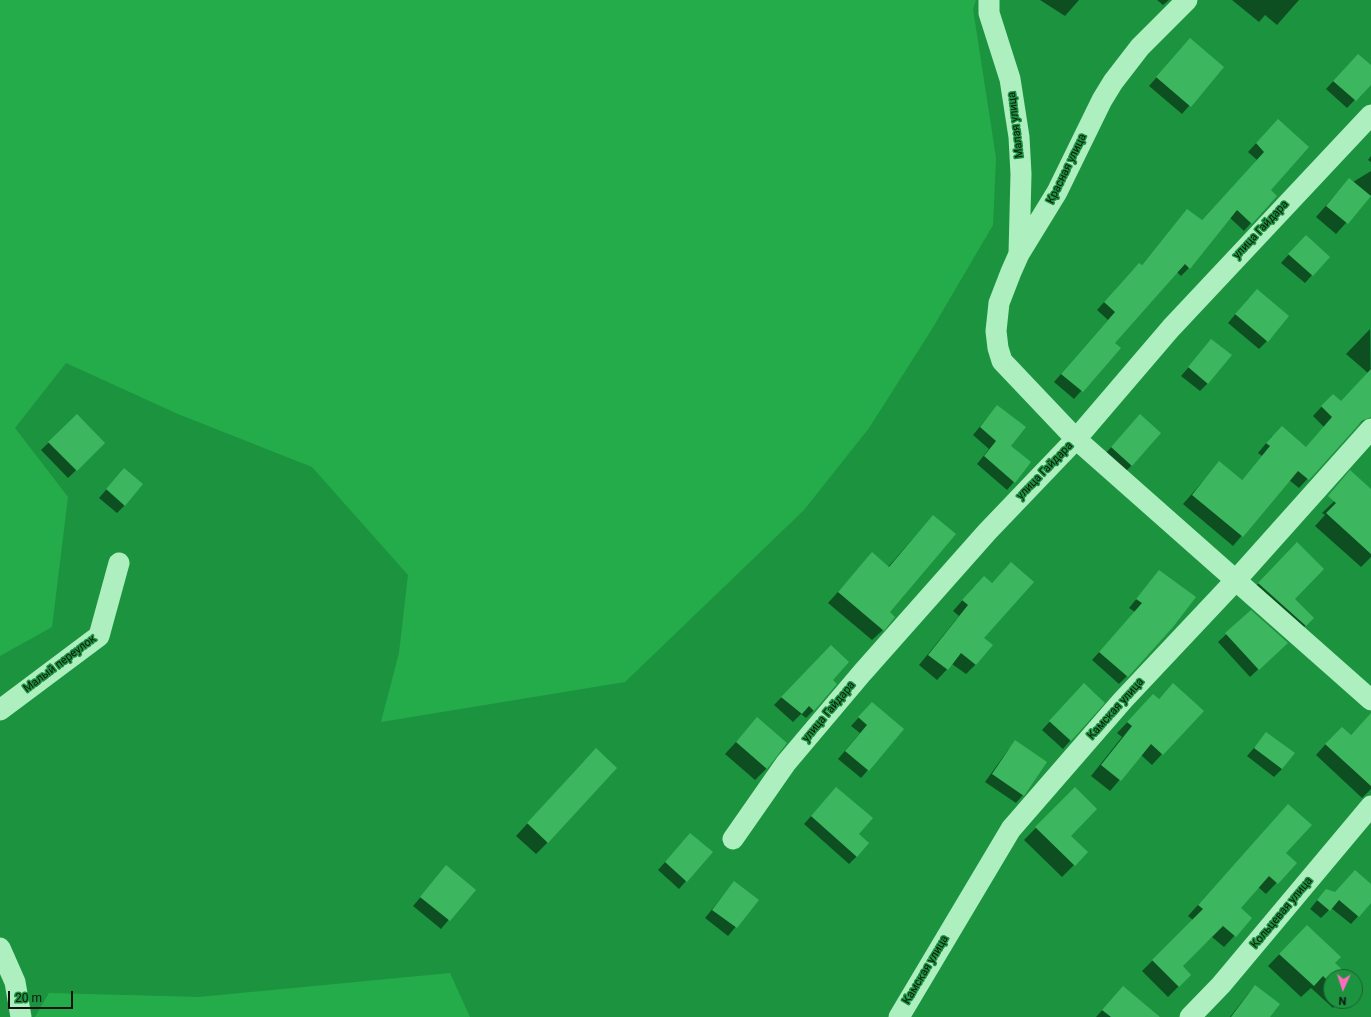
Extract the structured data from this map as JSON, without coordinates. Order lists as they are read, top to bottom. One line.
{"streets":{"street":["Малая улица","Красная улица","улица Гайдара","Малый переулок","Камская улица","Кольцевая улица"]},"crossings":[["Малая улица","Красная улица"],["Красная улица","улица Гайдара"]],"scale_bar":"20 m","north":"bottom"}
